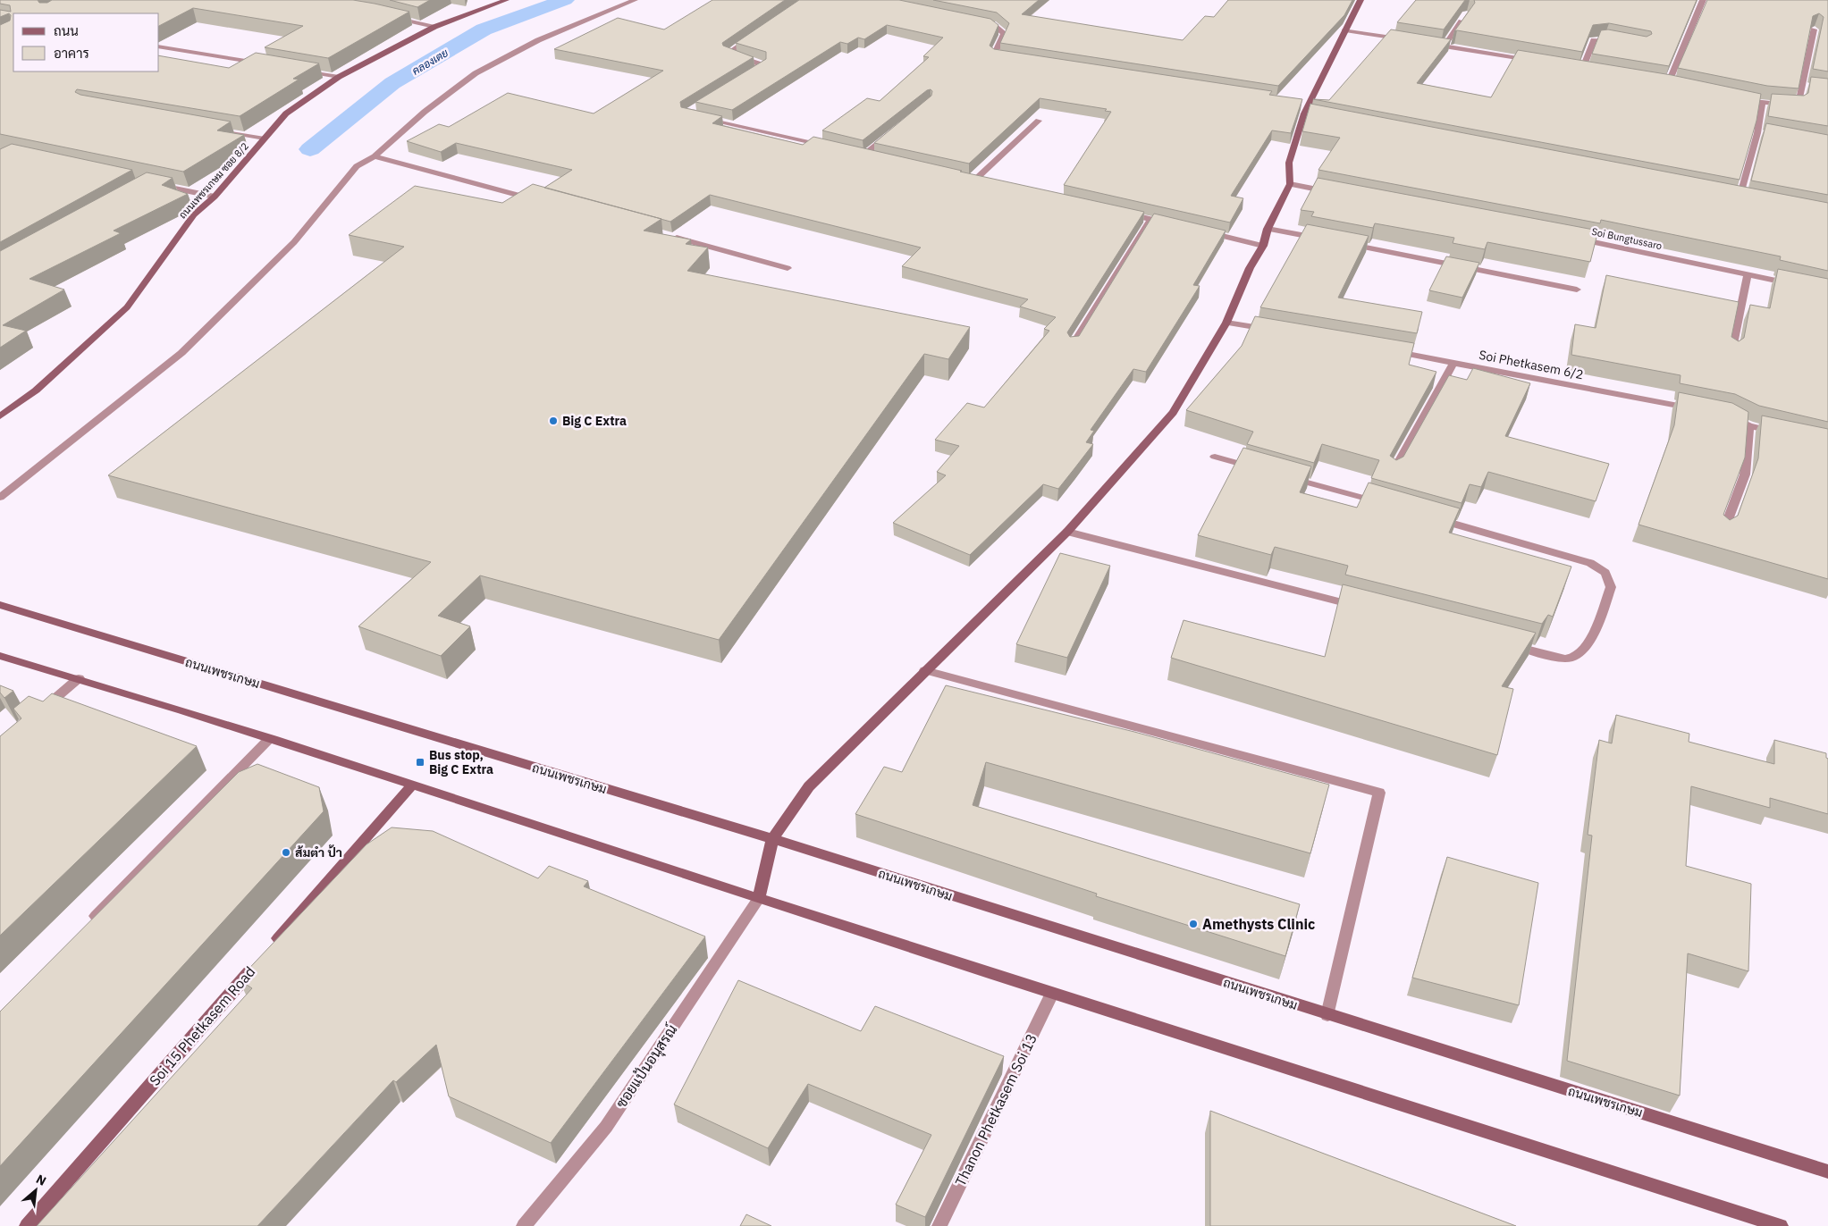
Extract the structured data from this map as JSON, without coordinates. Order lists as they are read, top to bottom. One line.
{"streets":{"street":["ถนนเพชรเกษม ซอย 8/2","Soi Bungtussaro","Soi Phetkasem 6/2","ถนนเพชรเกษม","Soi 15 Phetkasem Road","ซอยแป้นอนุสรณ์","Thanon Phetkasem Soi 13"]},"water":["คลองเตย"],"places":{"other":["Big C Extra","ส้มตำ ป้า","Amethysts Clinic"],"transit":["Bus stop, Big C Extra"]},"legend":["ถนน","อาคาร"],"north":"top right"}
